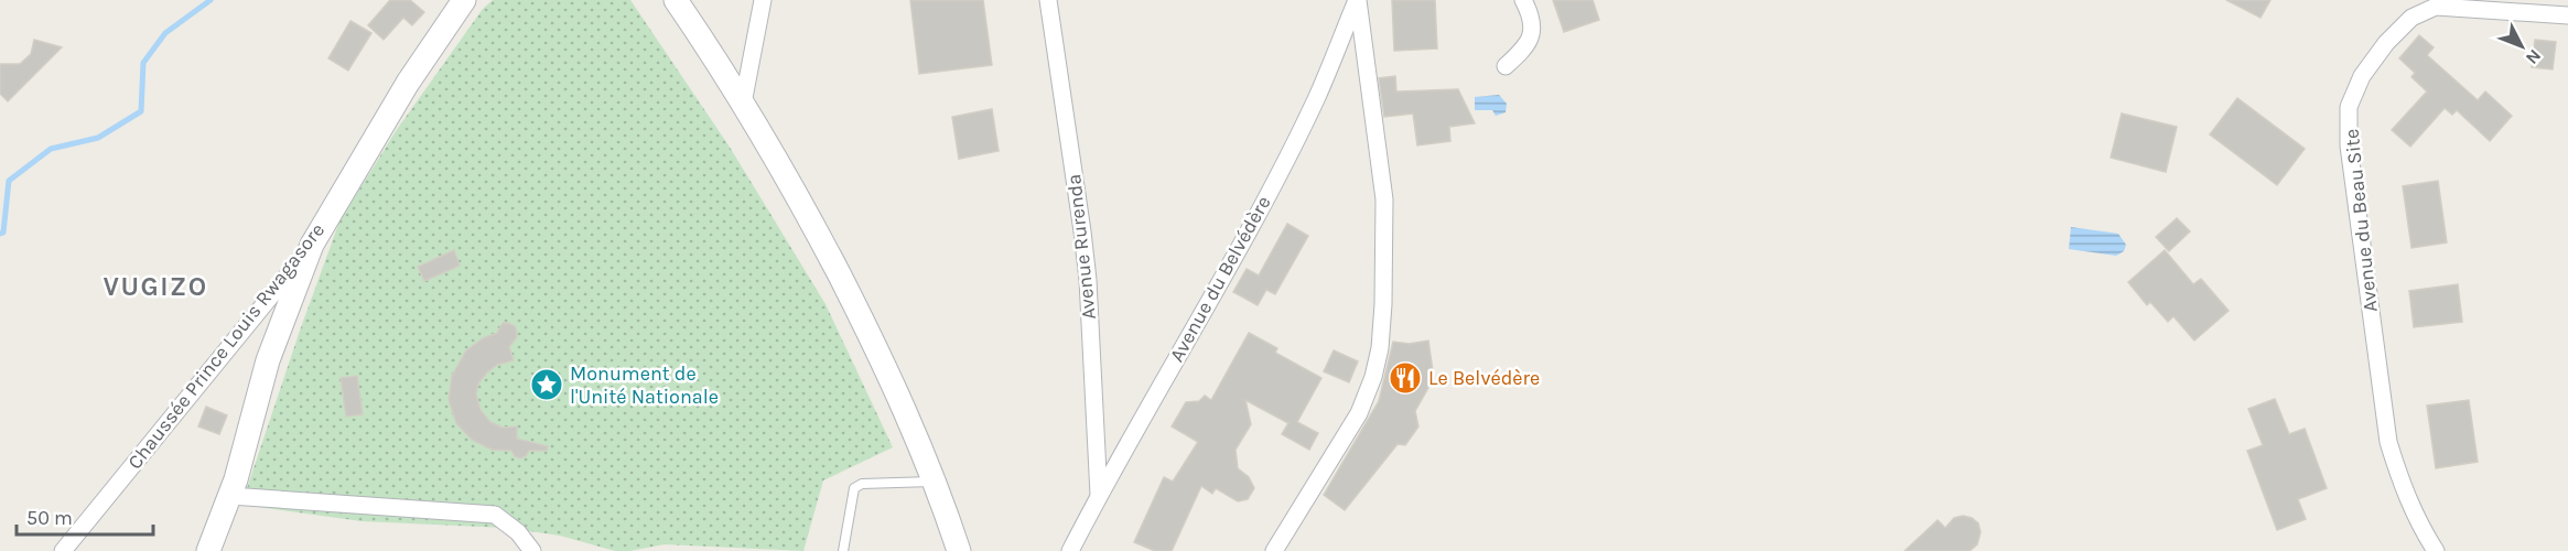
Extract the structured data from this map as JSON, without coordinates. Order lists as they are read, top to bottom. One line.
{"streets":{"street":["Avenue du Beau Site","Avenue Rurenda","Avenue du Belvédère","Chaussée Prince Louis Rwagasore"]},"crossings":[["Avenue Rurenda","Avenue du Belvédère"]],"districts":["VUGIZO"],"places":{"restaurant":["Le Belvédère"],"place":["Monument de l'Unité Nationale"]},"scale_bar":"50 m","north":"bottom right"}
